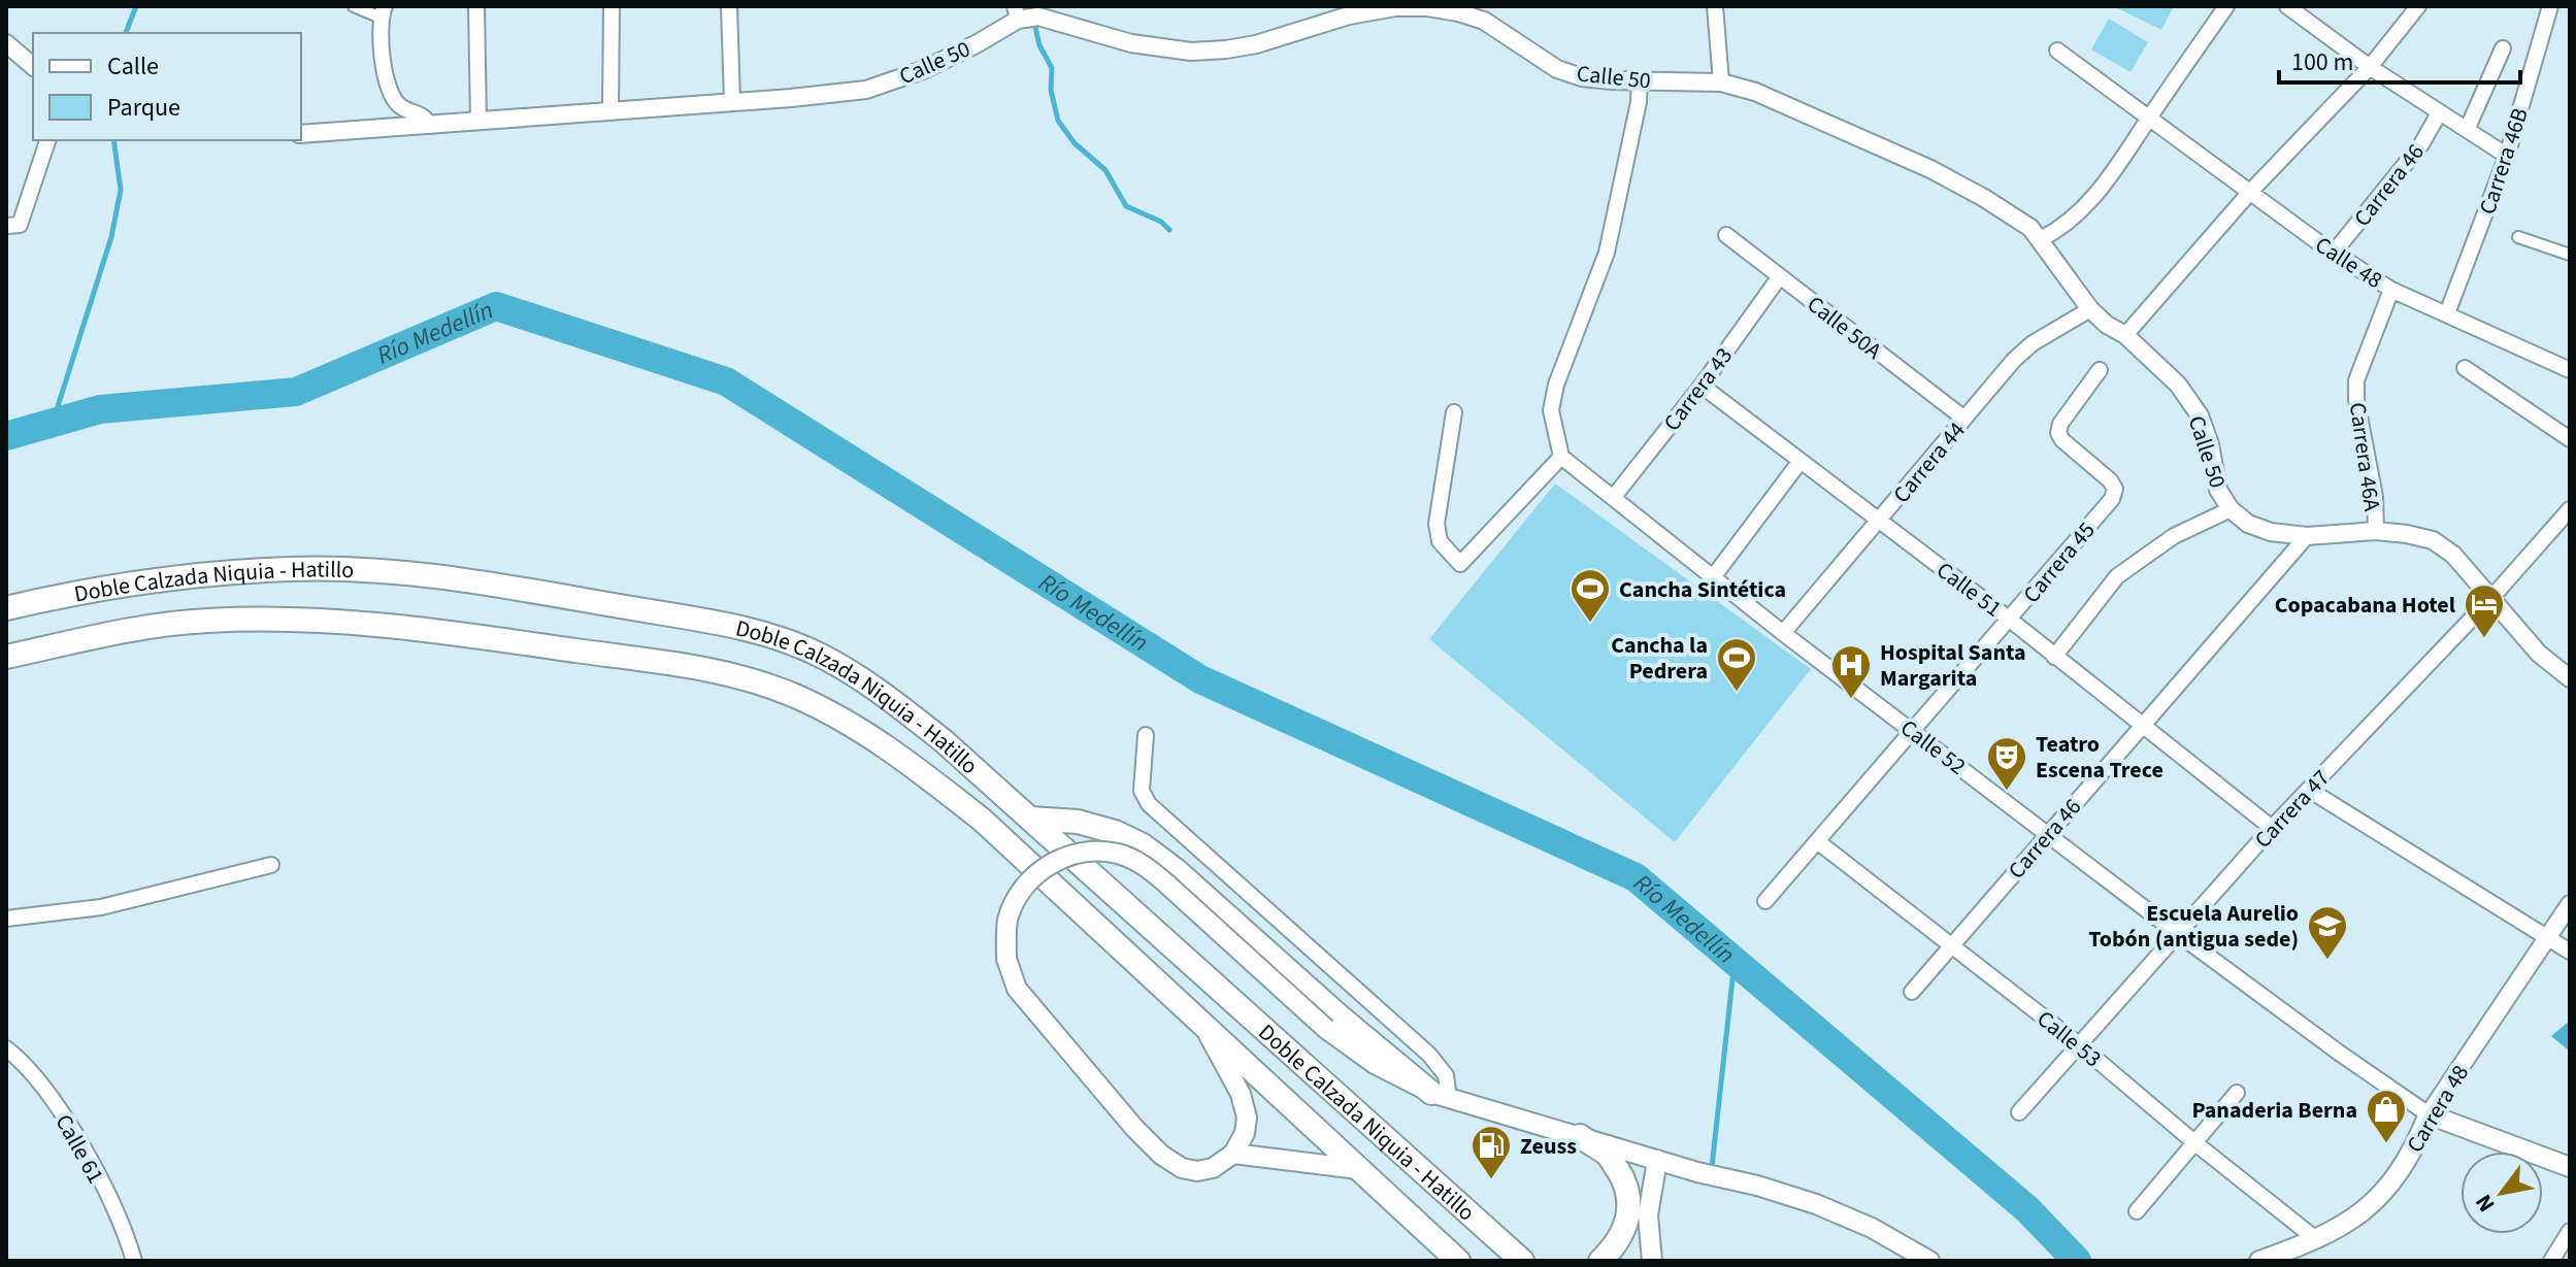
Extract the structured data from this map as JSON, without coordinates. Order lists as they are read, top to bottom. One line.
{"streets":{"highway":["Doble Calzada Niquia - Hatillo"],"main road":["Calle 52","Carrera 48"],"street":["Calle 50","Carrera 46B","Carrera 46","Calle 48","Calle 50A","Carrera 43","Carrera 46A","Carrera 44","Carrera 45","Calle 51","Carrera 47","Calle 53","Calle 61"]},"crossings":[["Calle 50","Carrera 46"],["Calle 50","Carrera 46A"],["Calle 50","Carrera 44"],["Calle 50","Carrera 47"],["Carrera 46B","Calle 48"],["Carrera 46","Calle 48"],["Carrera 46","Calle 51"],["Carrera 46","Calle 52"],["Carrera 46","Calle 53"],["Calle 48","Carrera 46A"],["Calle 50A","Carrera 43"],["Calle 50A","Carrera 44"],["Carrera 43","Calle 51"],["Carrera 43","Calle 52"],["Carrera 44","Calle 51"],["Carrera 44","Calle 52"],["Carrera 45","Calle 51"],["Carrera 45","Calle 52"],["Carrera 45","Calle 53"],["Calle 51","Carrera 47"],["Calle 52","Carrera 47"],["Calle 52","Carrera 48"],["Carrera 47","Calle 53"],["Calle 53","Carrera 48"]],"water":["Río Medellín"],"places":{"sports":["Cancha Sintética","Cancha la Pedrera"],"hotel":["Copacabana Hotel"],"hospital":["Hospital Santa Margarita"],"theatre":["Teatro Escena Trece"],"school or university":["Escuela Aurelio Tobón (antigua sede)"],"shop":["Panaderia Berna"],"fuel station":["Zeuss"]},"legend":["Calle","Parque"],"scale_bar":"100 m","north":"bottom left"}
